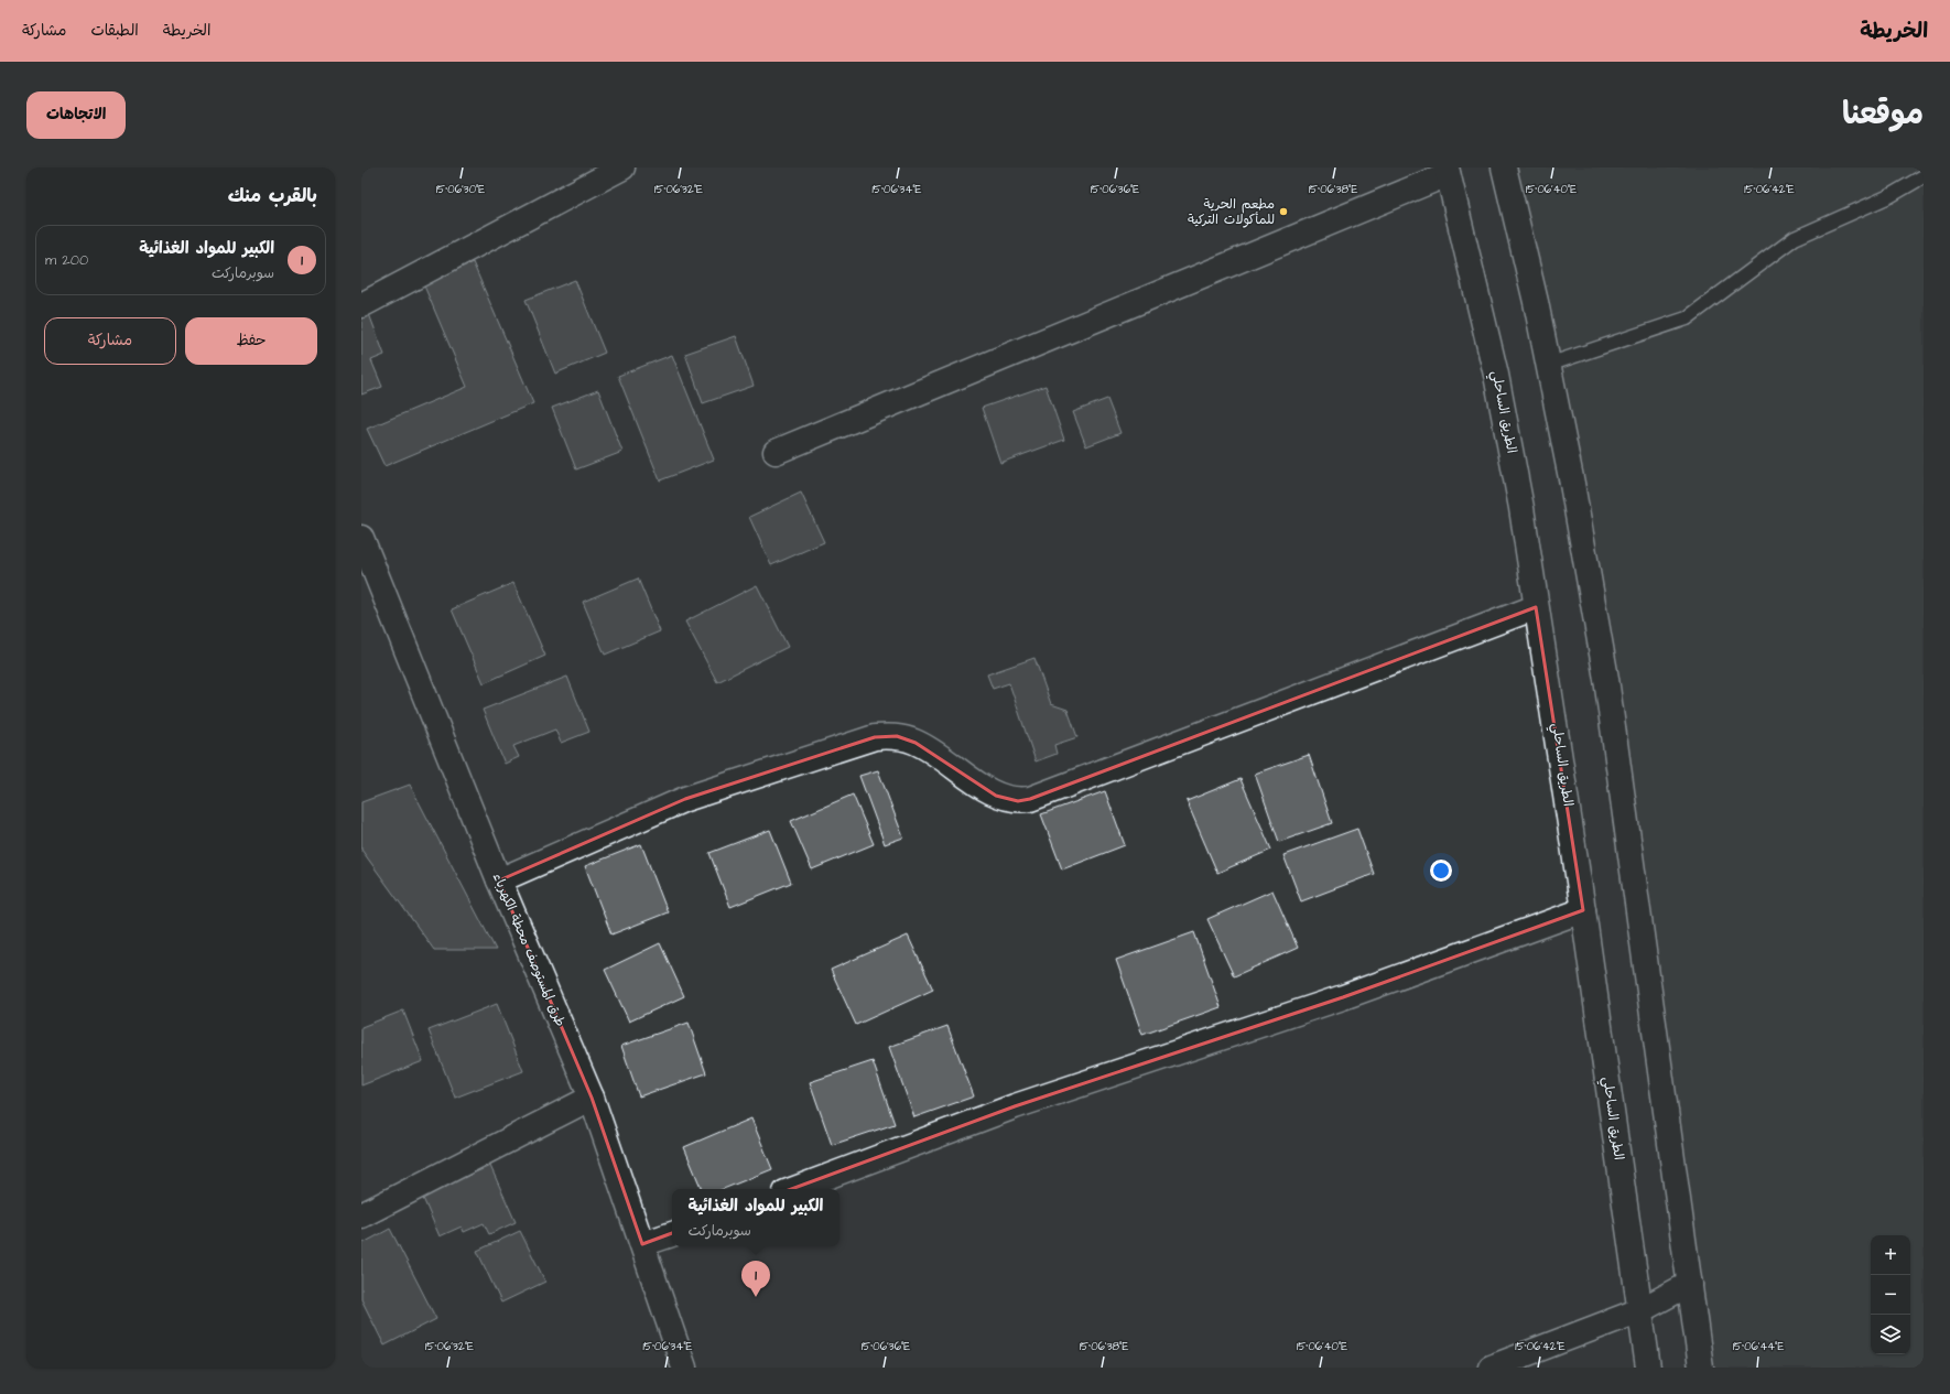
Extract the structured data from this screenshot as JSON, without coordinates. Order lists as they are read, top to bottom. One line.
{"streets":{"main road":["الطريق الساحلي","طرق المستوصف محطة الكهرباء"]},"places":["مطعم الحرية للمأكولات التركية"],"page":{"header":"الخريطة","nav":["الخريطة","الطبقات","مشاركة"],"title":"موقعنا","buttons":["الاتجاهات",["حفظ","مشاركة"]],"heading":"بالقرب منك","list":[{"mark":"1","name":"الكبير للمواد الغذائية","note":"سوبرماركت","value":"200 m"}],"popup":["الكبير للمواد الغذائية","سوبرماركت"],"map_buttons":["+","−"],"pins":"1"},"coordinates":["15°06'30\"E","15°06'42\"E","15°06'32\"E","15°06'34\"E","15°06'36\"E","15°06'38\"E","15°06'40\"E","15°06'44\"E"]}
